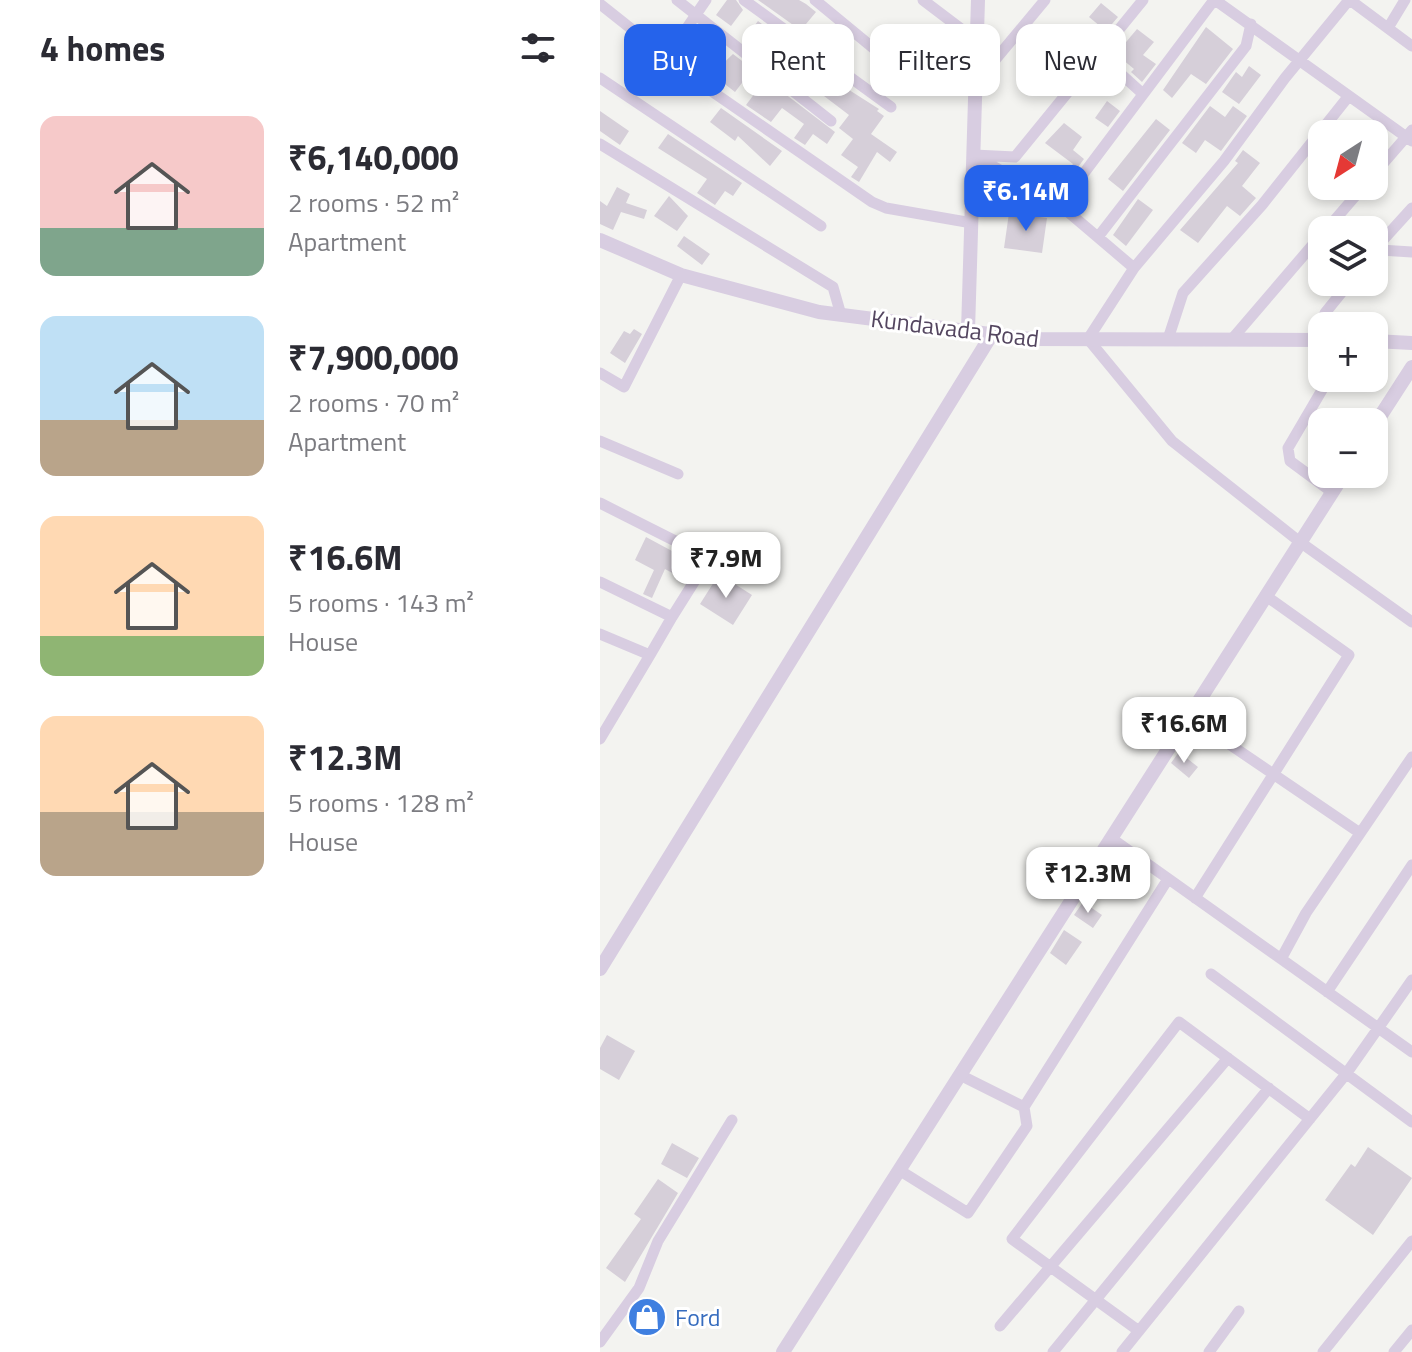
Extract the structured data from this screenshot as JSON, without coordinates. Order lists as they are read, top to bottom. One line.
{"streets":{"street":["Kundavada Road"]},"places":{"shop":["Ford"]},"north":"bottom left","page":{"heading":"4 homes","chip":["Buy","Rent","Filters","New"],"list":[{"name":"₹6,140,000","note":"2 rooms · 52 m² · Apartment"},{"name":"₹7,900,000","note":"2 rooms · 70 m² · Apartment"},{"name":"₹16.6M","note":"5 rooms · 143 m² · House"},{"name":"₹12.3M","note":"5 rooms · 128 m² · House"}],"map_buttons":["+","−"],"price":["₹6.14M","₹7.9M","₹16.6M","₹12.3M"]}}
